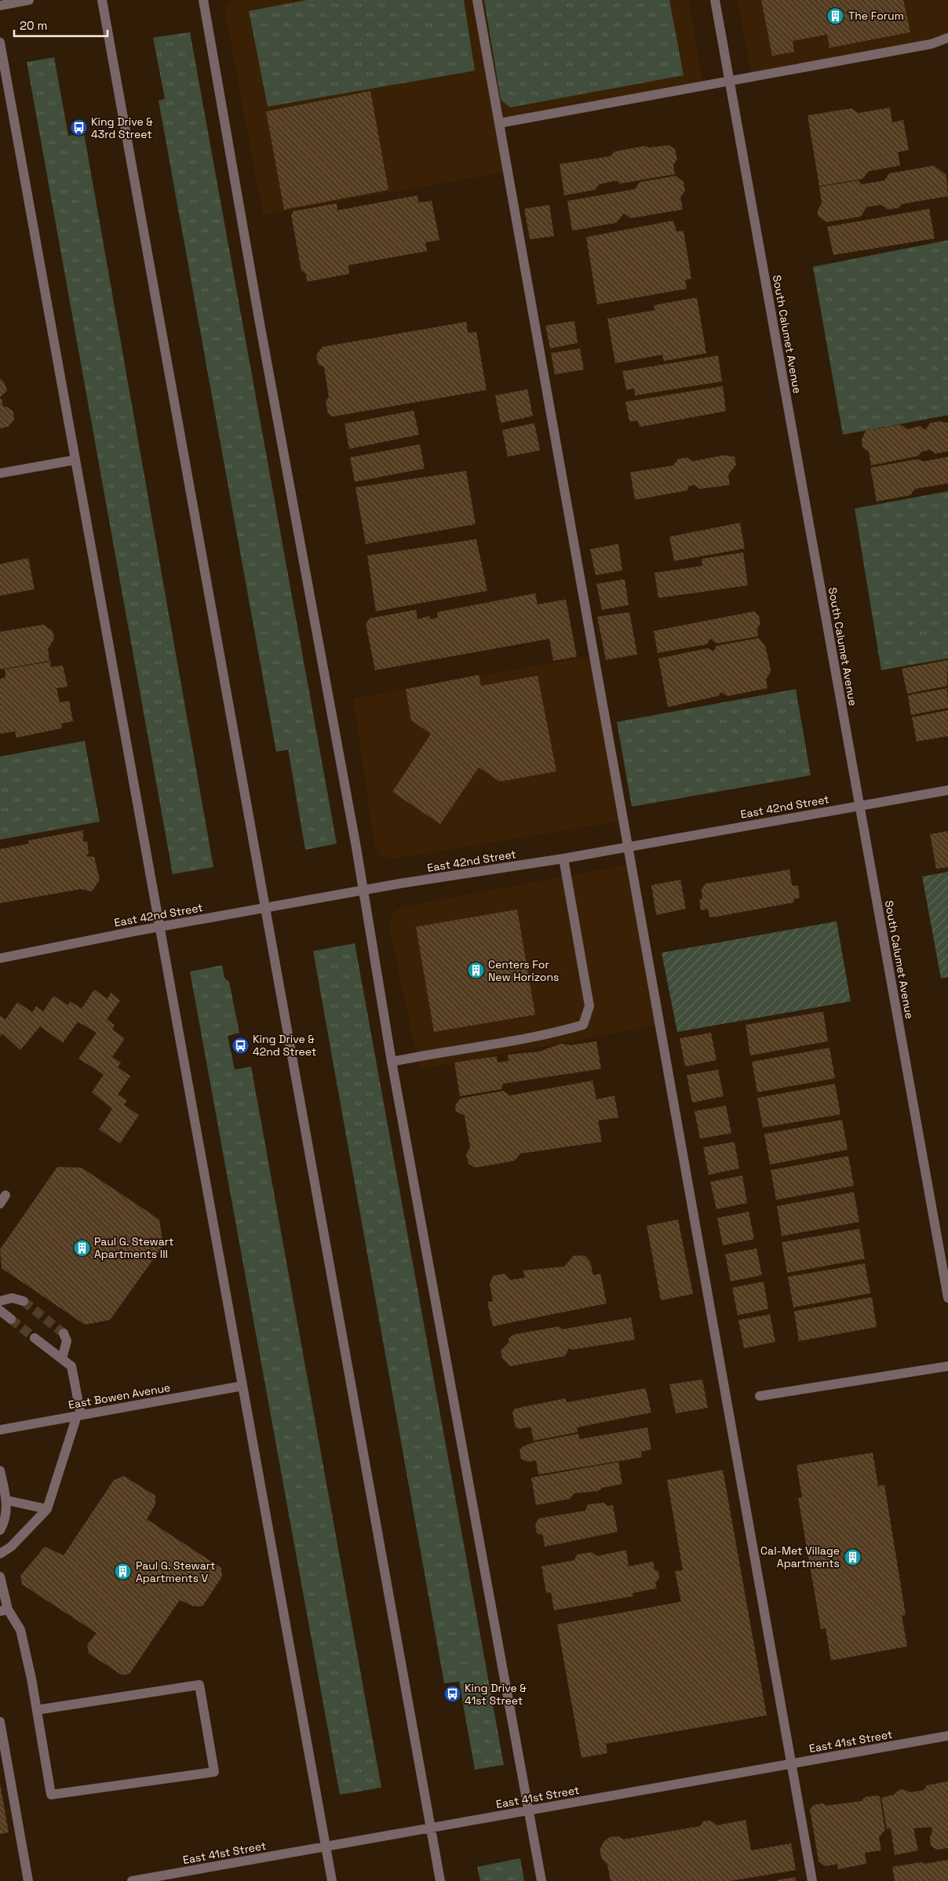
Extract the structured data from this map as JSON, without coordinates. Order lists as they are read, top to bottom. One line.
{"streets":{"street":["South Calumet Avenue","East 42nd Street","East Bowen Avenue","East 41st Street"]},"crossings":[["South Calumet Avenue","East 42nd Street"]],"places":{"building":["The Forum","Centers For New Horizons","Paul G. Stewart Apartments III","Cal-Met Village Apartments","Paul G. Stewart Apartments V"],"bus stop":["King Drive & 43rd Street","King Drive & 42nd Street","King Drive & 41st Street"]},"scale_bar":"20 m"}
